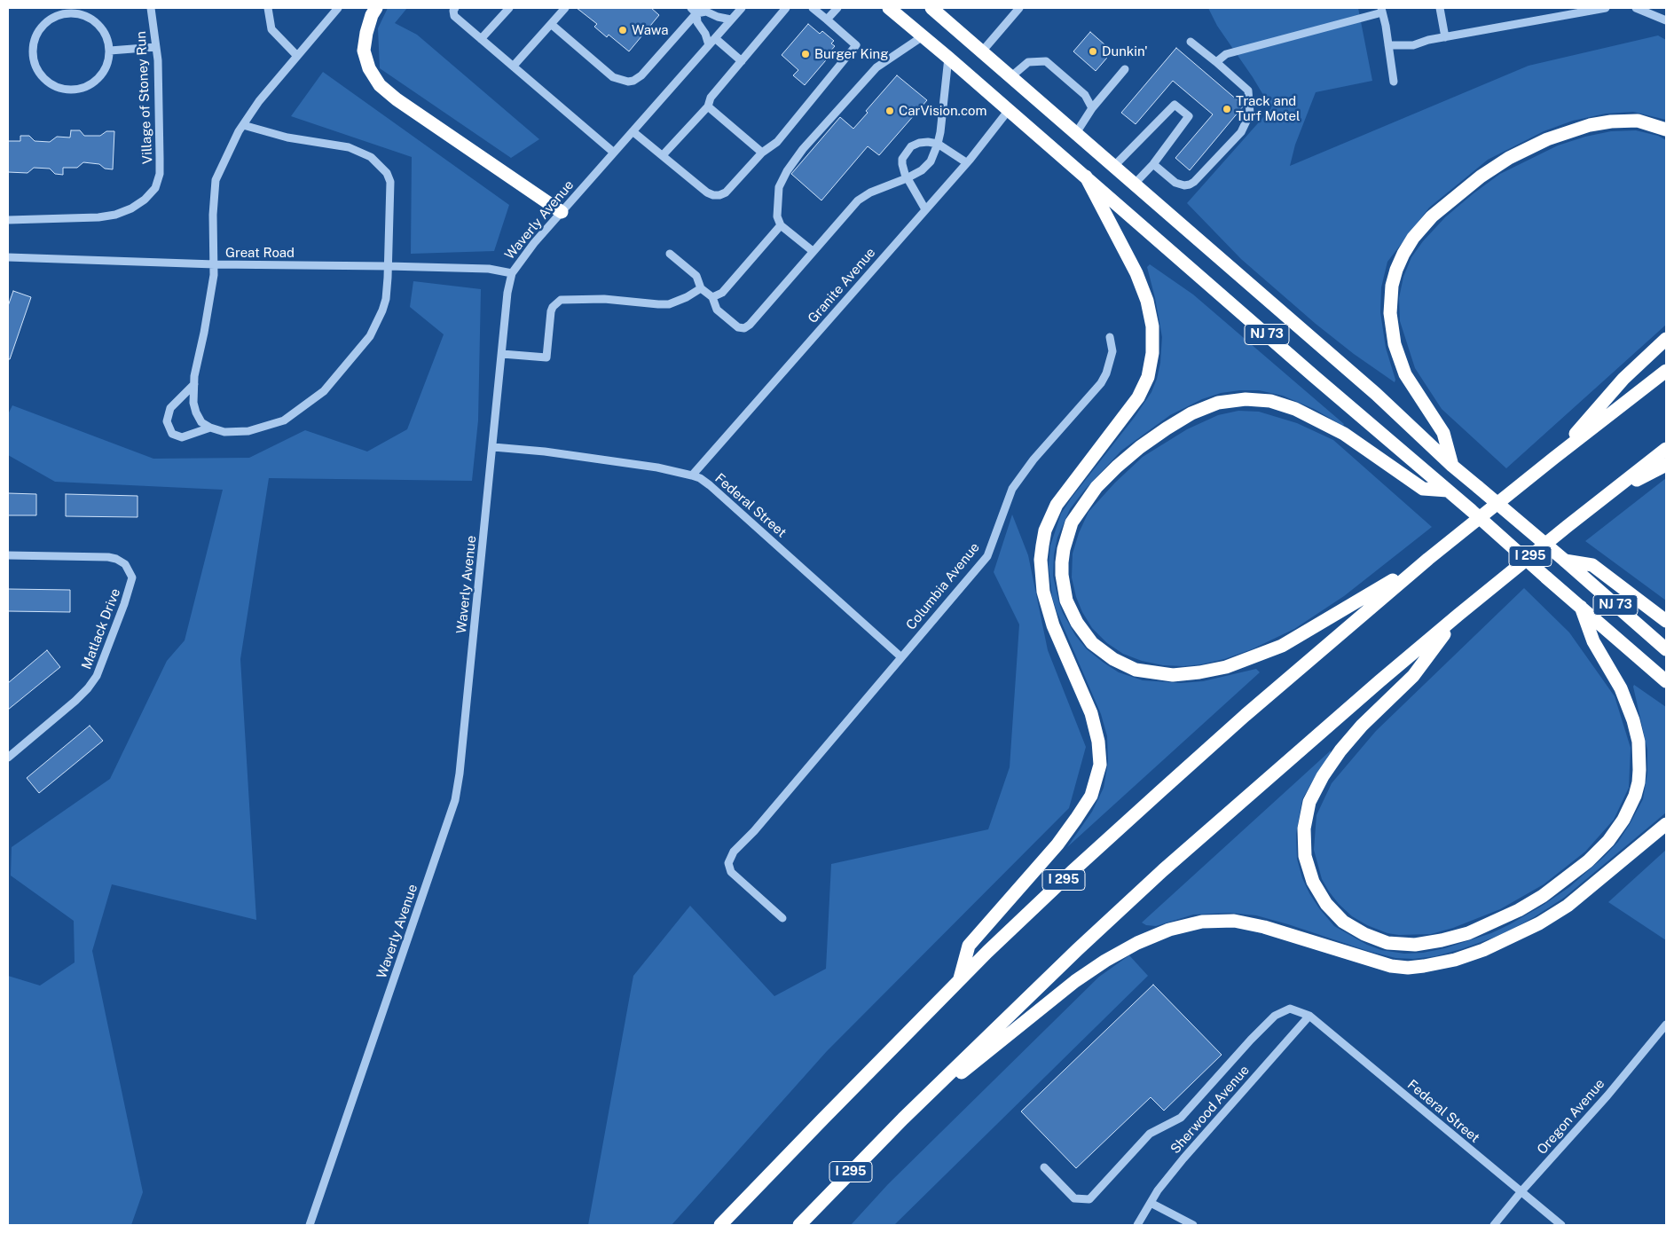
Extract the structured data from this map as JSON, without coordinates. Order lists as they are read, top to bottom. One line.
{"streets":{"highway":["NJ 73","I 295"],"street":["Village of Stoney Run","Waverly Avenue","Great Road","Granite Avenue","Federal Street","Columbia Avenue","Matlack Drive","Sherwood Avenue","Oregon Avenue"]},"crossings":[["Waverly Avenue","Great Road"],["Waverly Avenue","Federal Street"],["Granite Avenue","NJ 73"],["Granite Avenue","Federal Street"],["Federal Street","Columbia Avenue"],["Federal Street","Sherwood Avenue"],["Federal Street","Oregon Avenue"]],"places":["Wawa","Dunkin'","Burger King","Track and Turf Motel","CarVision.com"]}
